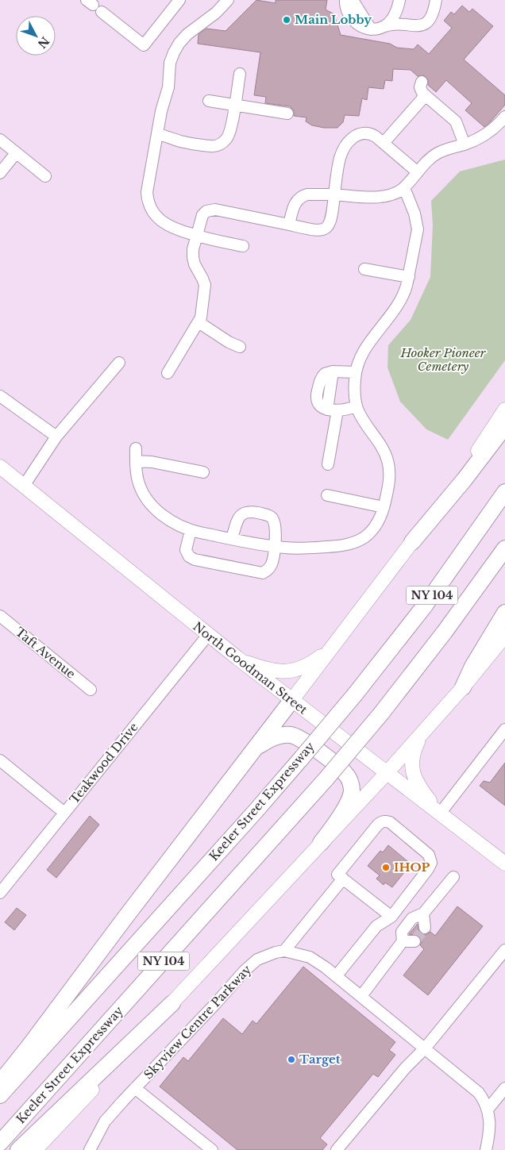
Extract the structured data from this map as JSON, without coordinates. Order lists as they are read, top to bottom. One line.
{"streets":{"highway":["NY 104","Keeler Street Expressway"],"main road":["North Goodman Street"],"street":["Taft Avenue","Teakwood Drive","Skyview Centre Parkway"]},"crossings":[["North Goodman Street","Teakwood Drive"]],"parks":["Hooker Pioneer Cemetery"],"places":["Main Lobby","IHOP","Target"],"north":"bottom right"}
